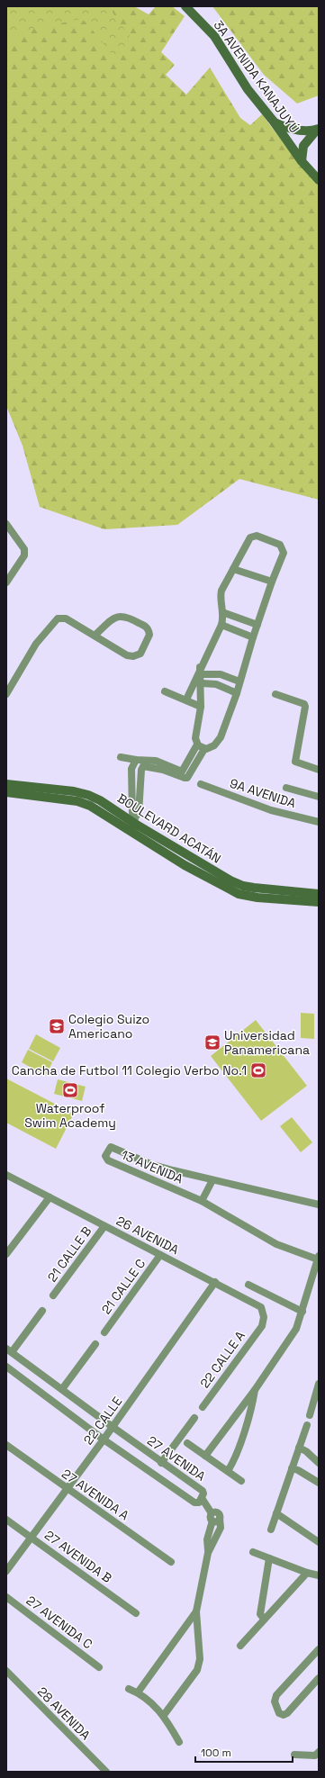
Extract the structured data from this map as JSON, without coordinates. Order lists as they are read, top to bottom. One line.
{"streets":{"main road":["3A AVENIDA KANAJUYÚ","BOULEVARD ACATÁN"],"street":["9A AVENIDA","13 AVENIDA","26 AVENIDA","21 CALLE B","21 CALLE C","22 CALLE A","22 CALLE","27 AVENIDA","27 AVENIDA A","27 AVENIDA B","27 AVENIDA C","28 AVENIDA"]},"crossings":[["26 AVENIDA","21 CALLE B"],["26 AVENIDA","21 CALLE C"],["26 AVENIDA","22 CALLE A"],["26 AVENIDA","22 CALLE"],["22 CALLE","27 AVENIDA"],["22 CALLE","27 AVENIDA A"],["22 CALLE","27 AVENIDA B"]],"places":{"school or university":["Colegio Suizo Americano","Universidad Panamericana"],"sports":["Cancha de Futbol 11 Colegio Verbo No.1","Waterproof Swim Academy"]},"scale_bar":"100 m"}
